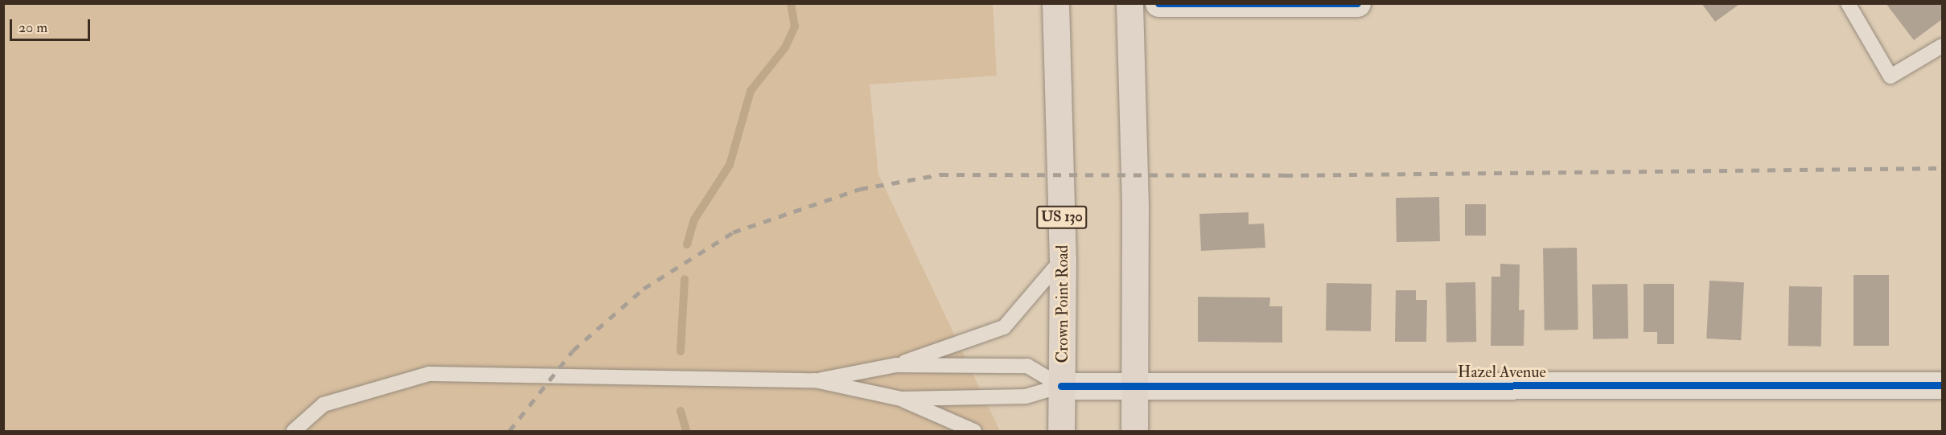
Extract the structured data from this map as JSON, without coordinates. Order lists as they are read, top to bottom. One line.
{"streets":{"highway":["US 130","Crown Point Road"],"street":["Hazel Avenue"]},"crossings":[["Crown Point Road","Hazel Avenue"]],"scale_bar":"20 m"}
